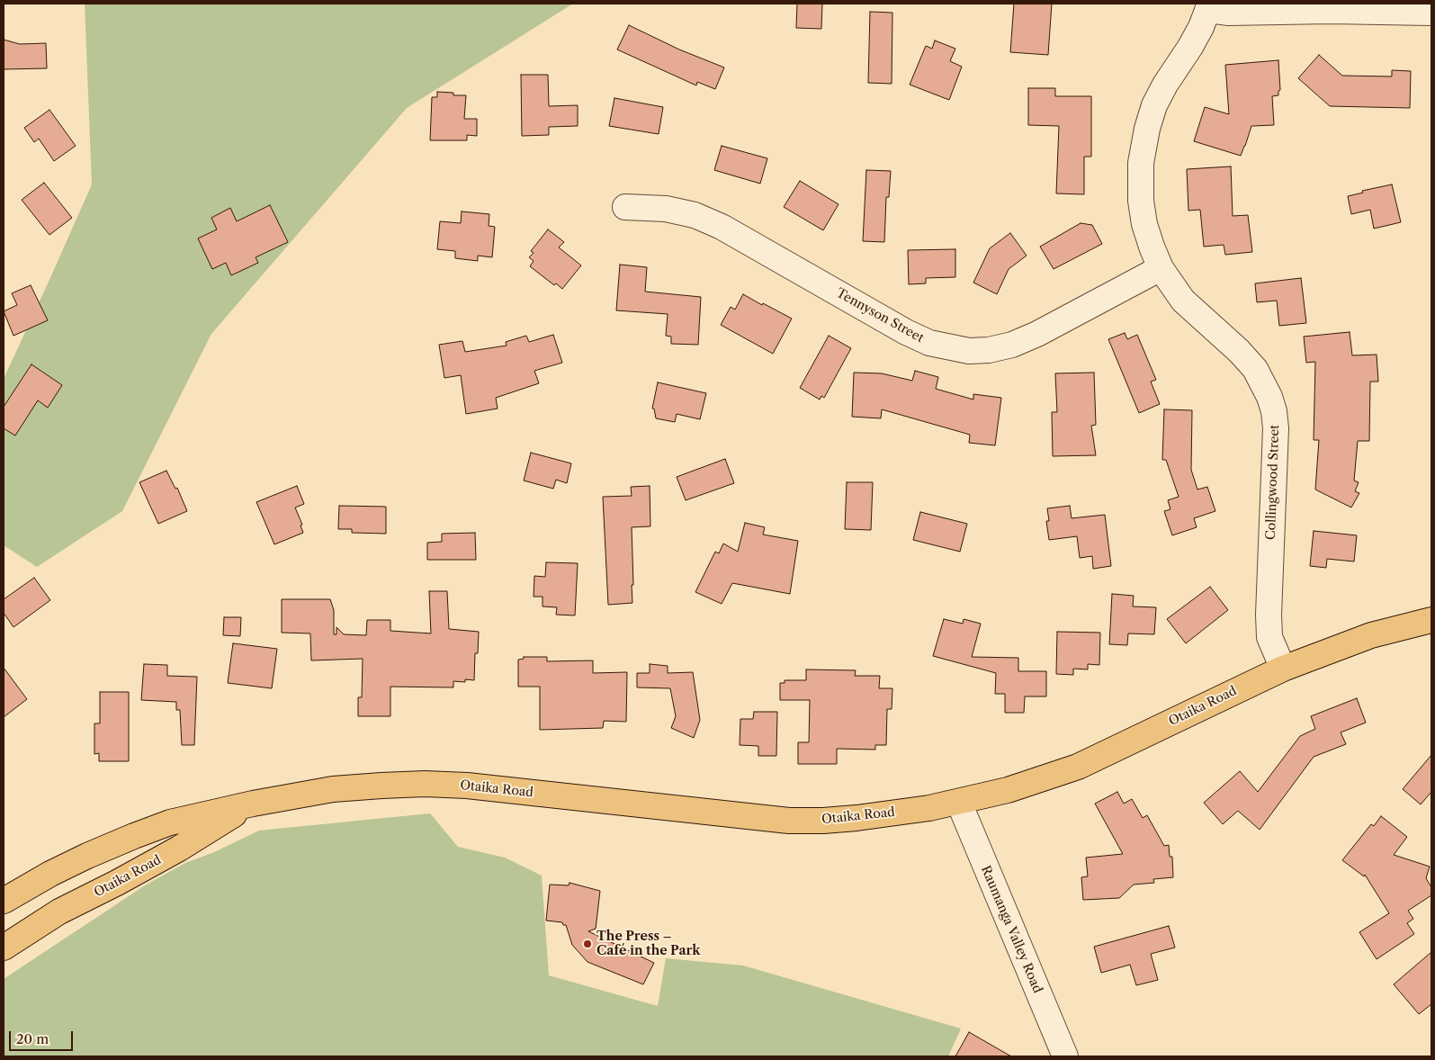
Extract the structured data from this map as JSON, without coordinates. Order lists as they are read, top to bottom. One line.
{"streets":{"highway":["Otaika Road"],"street":["Tennyson Street","Collingwood Street","Raumanga Valley Road"]},"crossings":[["Tennyson Street","Collingwood Street"],["Collingwood Street","Otaika Road"],["Otaika Road","Raumanga Valley Road"]],"places":["The Press – Café in the Park"],"scale_bar":"20 m"}
